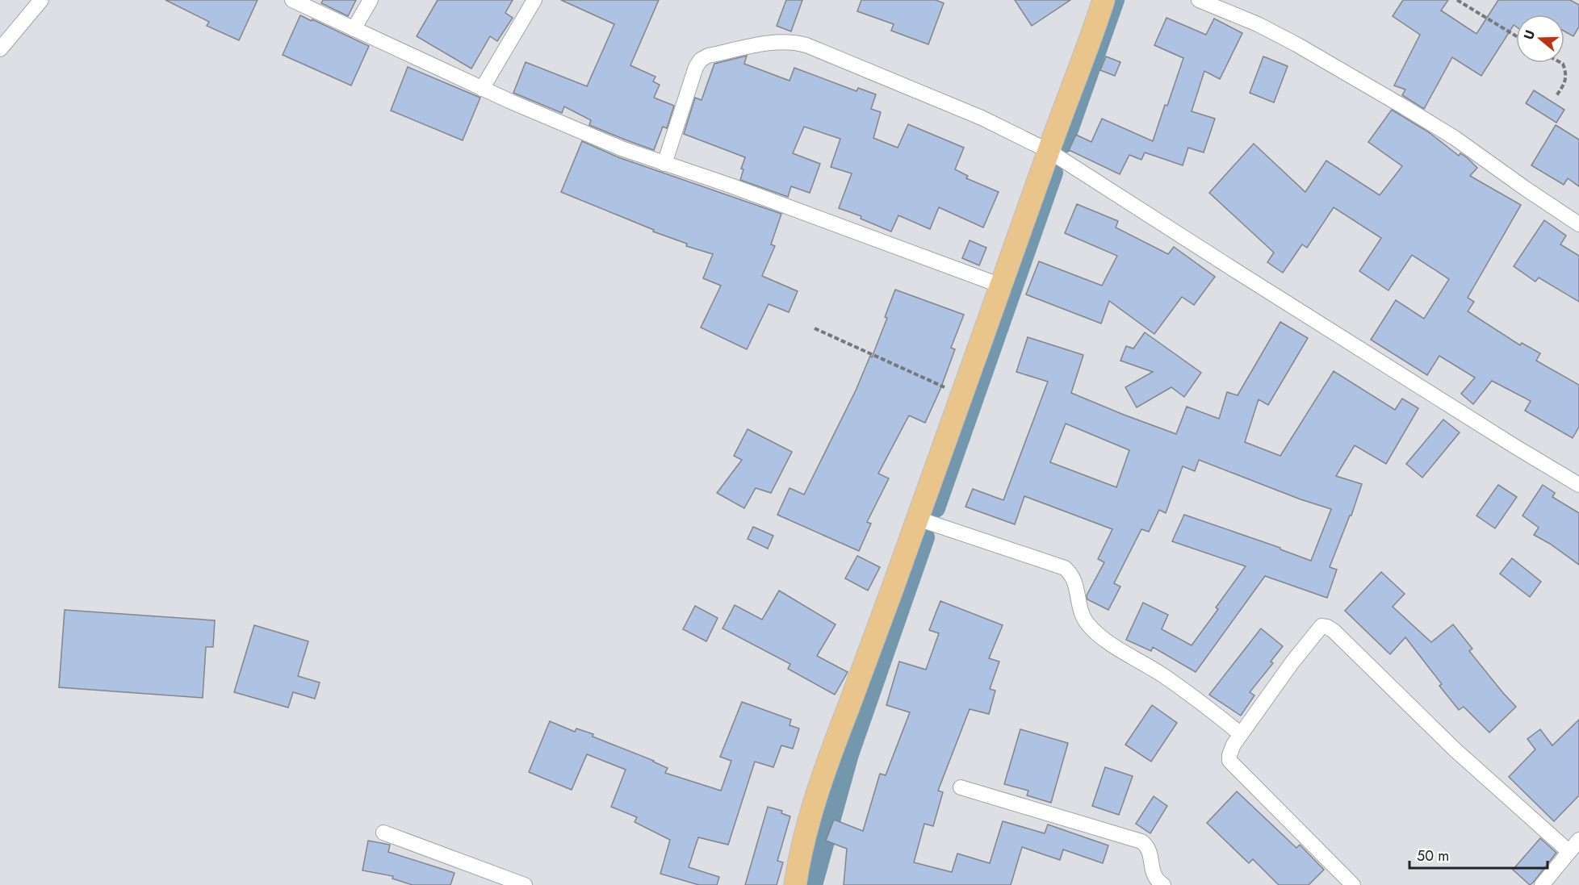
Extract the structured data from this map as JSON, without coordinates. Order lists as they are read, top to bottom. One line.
{"scale_bar":"50 m","north":"left"}
